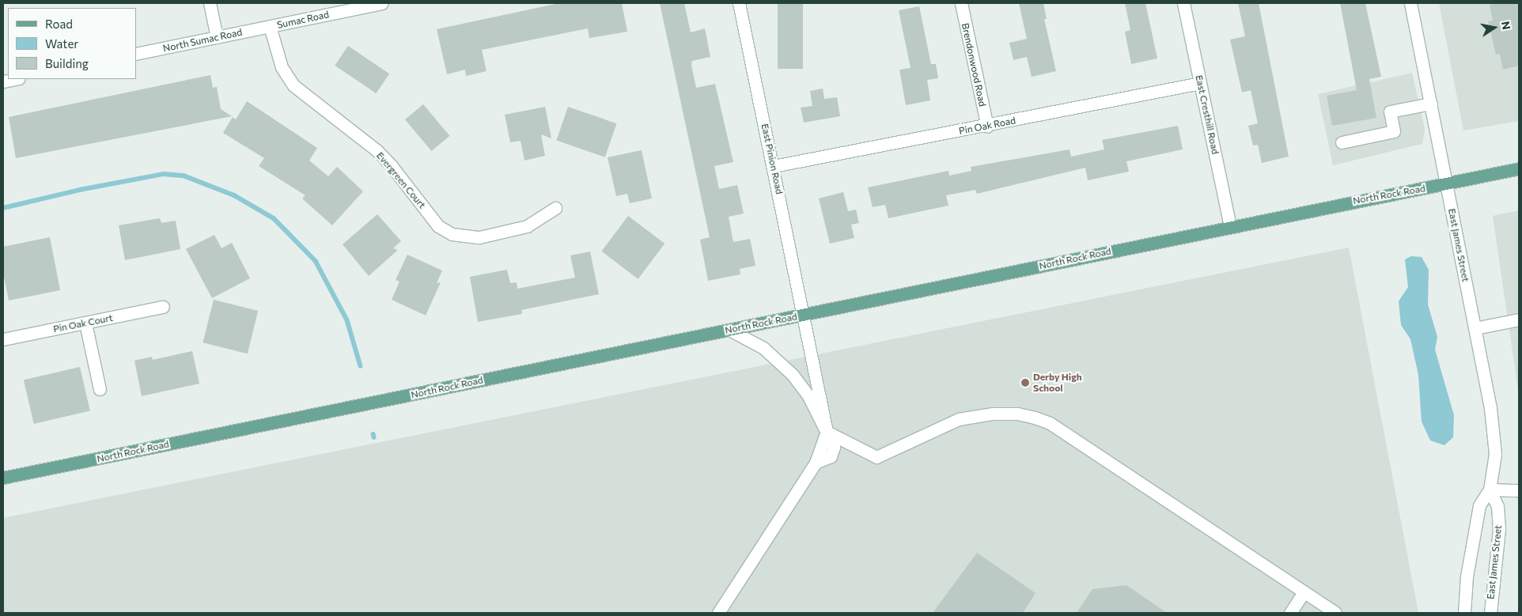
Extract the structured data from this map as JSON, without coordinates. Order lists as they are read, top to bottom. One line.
{"streets":{"main road":["North Rock Road"],"street":["Sumac Road","North Sumac Road","Brendonwood Road","East Cresthill Road","Pin Oak Road","East Pinion Road","Evergreen Court","East James Street","Pin Oak Court"]},"crossings":[["Sumac Road","North Sumac Road"],["Sumac Road","Evergreen Court"],["North Sumac Road","Evergreen Court"],["Brendonwood Road","Pin Oak Road"],["East Cresthill Road","Pin Oak Road"],["East Cresthill Road","North Rock Road"],["Pin Oak Road","East Pinion Road"],["East Pinion Road","North Rock Road"],["North Rock Road","East James Street"]],"places":["Derby High School"],"legend":["Road","Water","Building"],"north":"right"}
